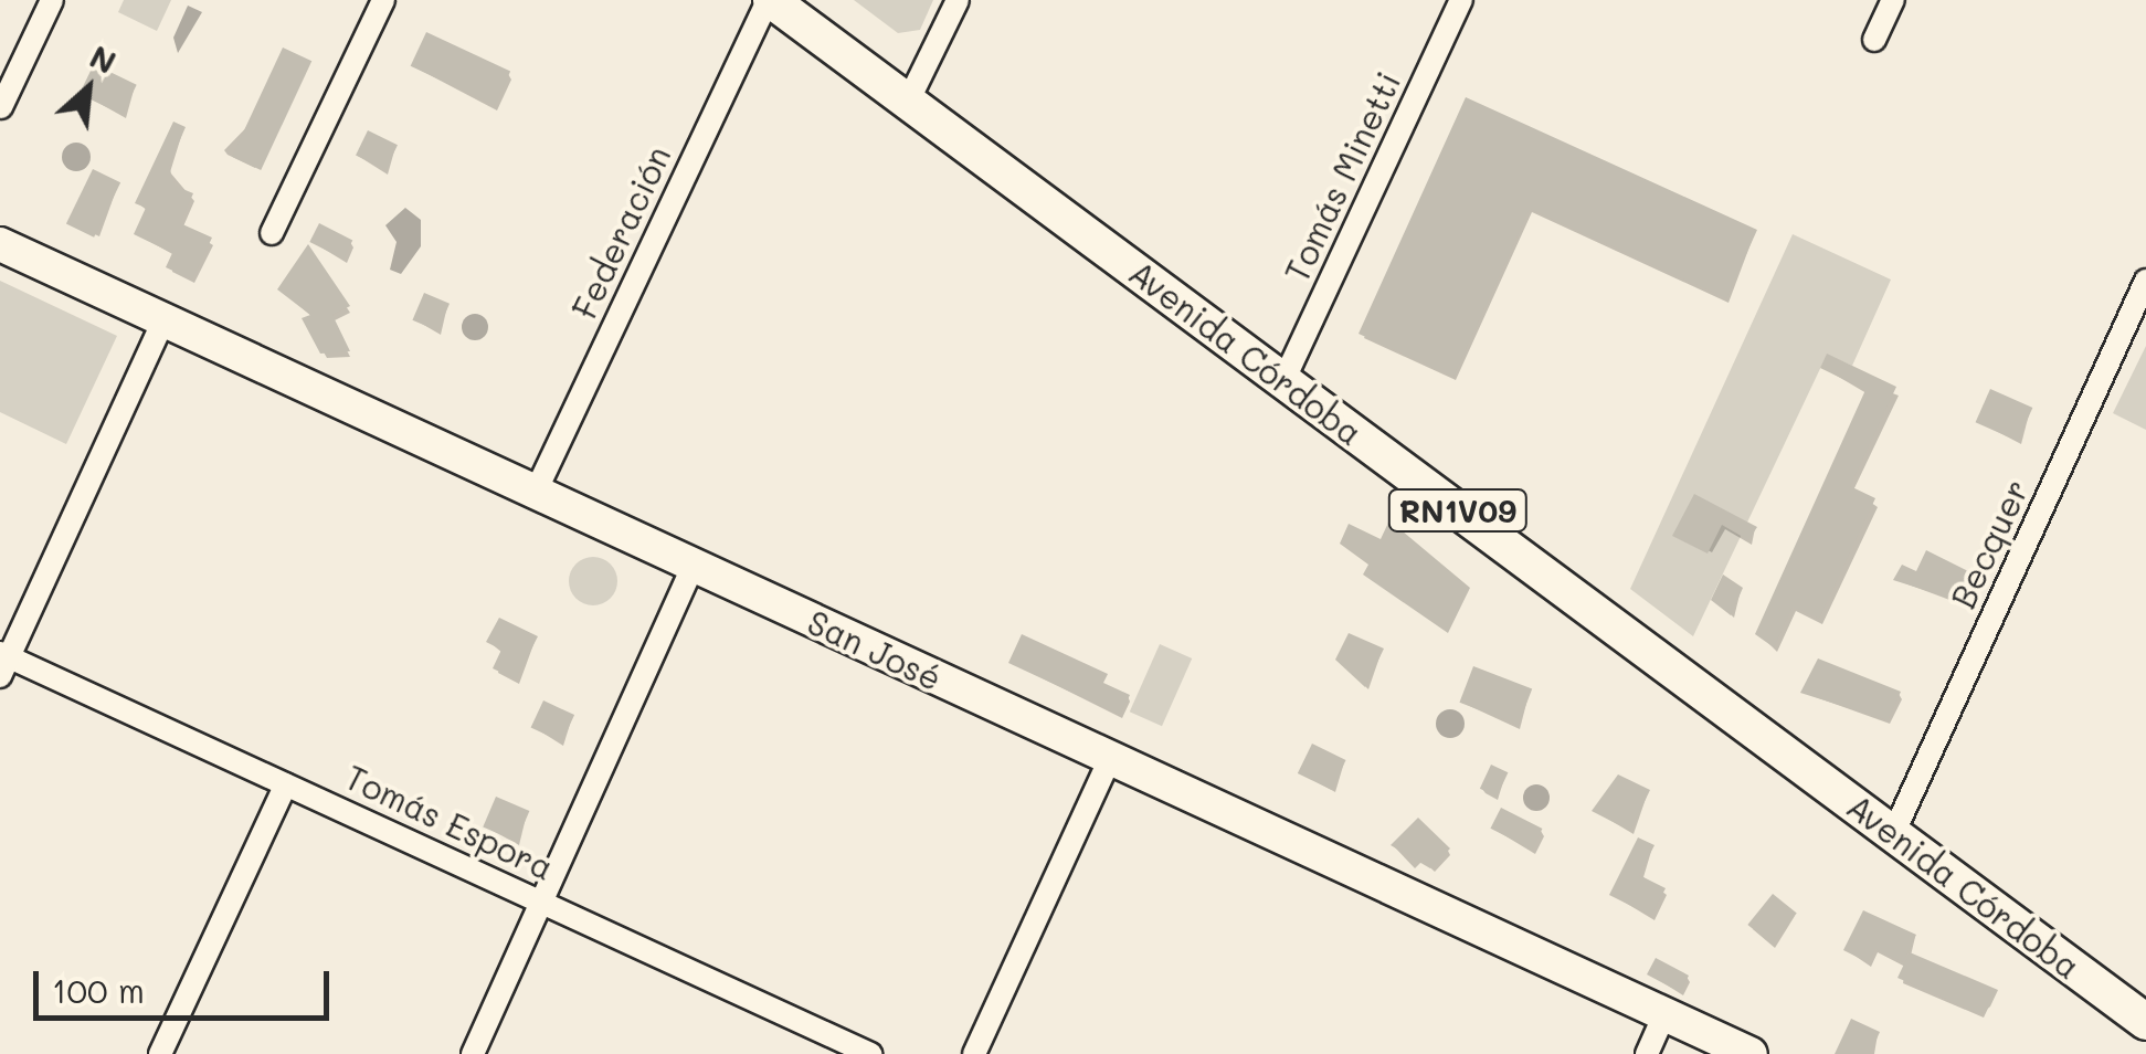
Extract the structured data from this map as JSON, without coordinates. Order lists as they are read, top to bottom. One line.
{"streets":{"main road":["Avenida Córdoba","RN1V09"],"street":["Tomás Minetti","Federación","Becquer","San José","Tomás Espora"]},"crossings":[["Tomás Minetti","Avenida Córdoba"],["Federación","Avenida Córdoba"],["Federación","San José"],["Avenida Córdoba","Becquer"]],"scale_bar":"100 m","north":"top right"}
